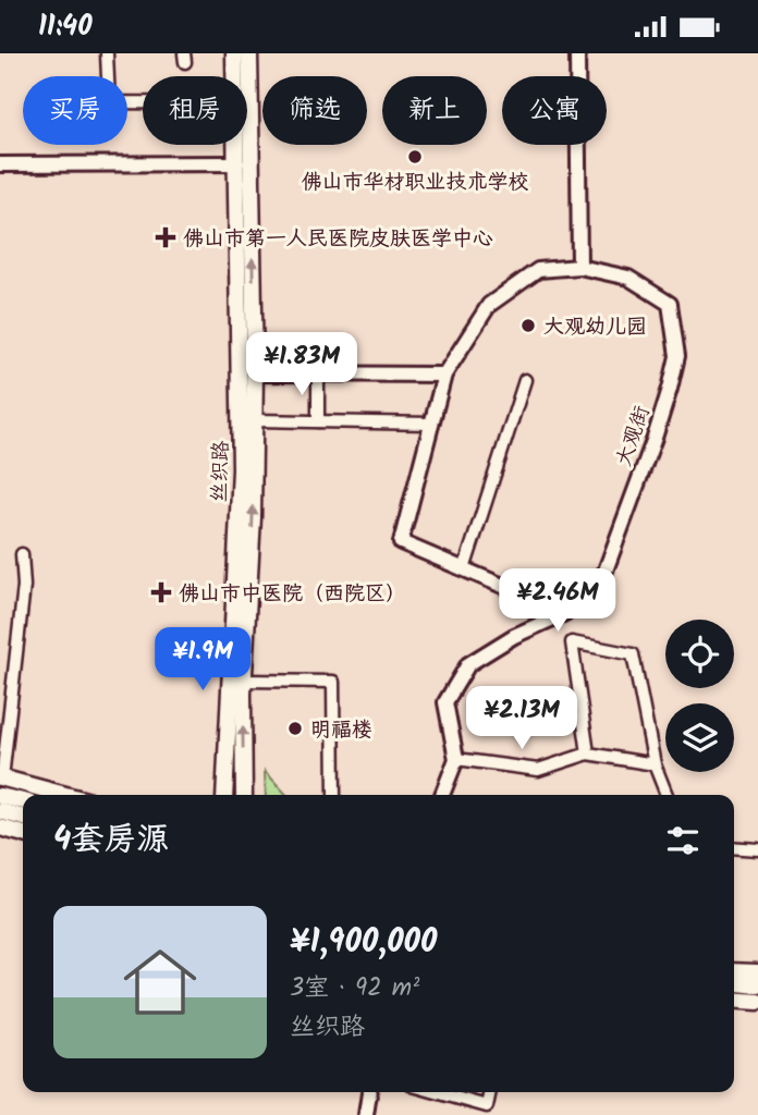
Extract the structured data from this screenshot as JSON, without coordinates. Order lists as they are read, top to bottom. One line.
{"streets":{"main road":["丝织路"],"street":["大观街"]},"places":{"other":["佛山市华材职业技术学校","大观幼儿园","明福楼"],"health":["佛山市第一人民医院皮肤医学中心","佛山市中医院（西院区）"]},"page":{"status":"11:40","chip":["买房","租房","筛选","新上","公寓"],"price":["¥1.83M","¥2.46M","¥1.9M","¥2.13M"],"heading":"4套房源","list":[{"name":"¥1,900,000","note":"3室 · 92 m² · 丝织路"}]}}
